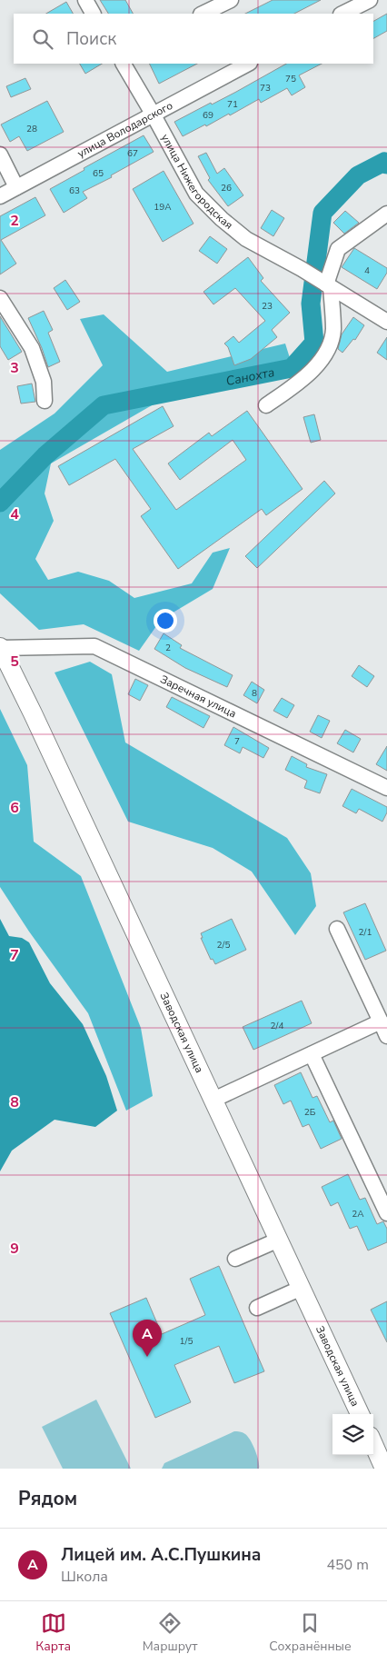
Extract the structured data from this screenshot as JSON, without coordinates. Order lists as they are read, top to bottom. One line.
{"streets":{"main road":["Заводская улица"],"street":["улица Володарского","улица Нижегородская","Заречная улица"]},"crossings":[["улица Володарского","улица Нижегородская"],["Заречная улица","Заводская улица"]],"water":["Санохта"],"house_numbers":["75","73","71","69","28","67","65","26","63","19А","4","23","2","8","7","2/1","2/5","2/4","2Б","2А","1/5"],"page":{"search":"Поиск","pins":"A","heading":"Рядом","list":[{"mark":"A","name":"Лицей им. А.С.Пушкина","note":"Школа","value":"450 m"}],"nav":["Карта","Маршрут","Сохранённые"]},"grid":{"rows":["2","3","4","5","6","7","8","9"]}}
